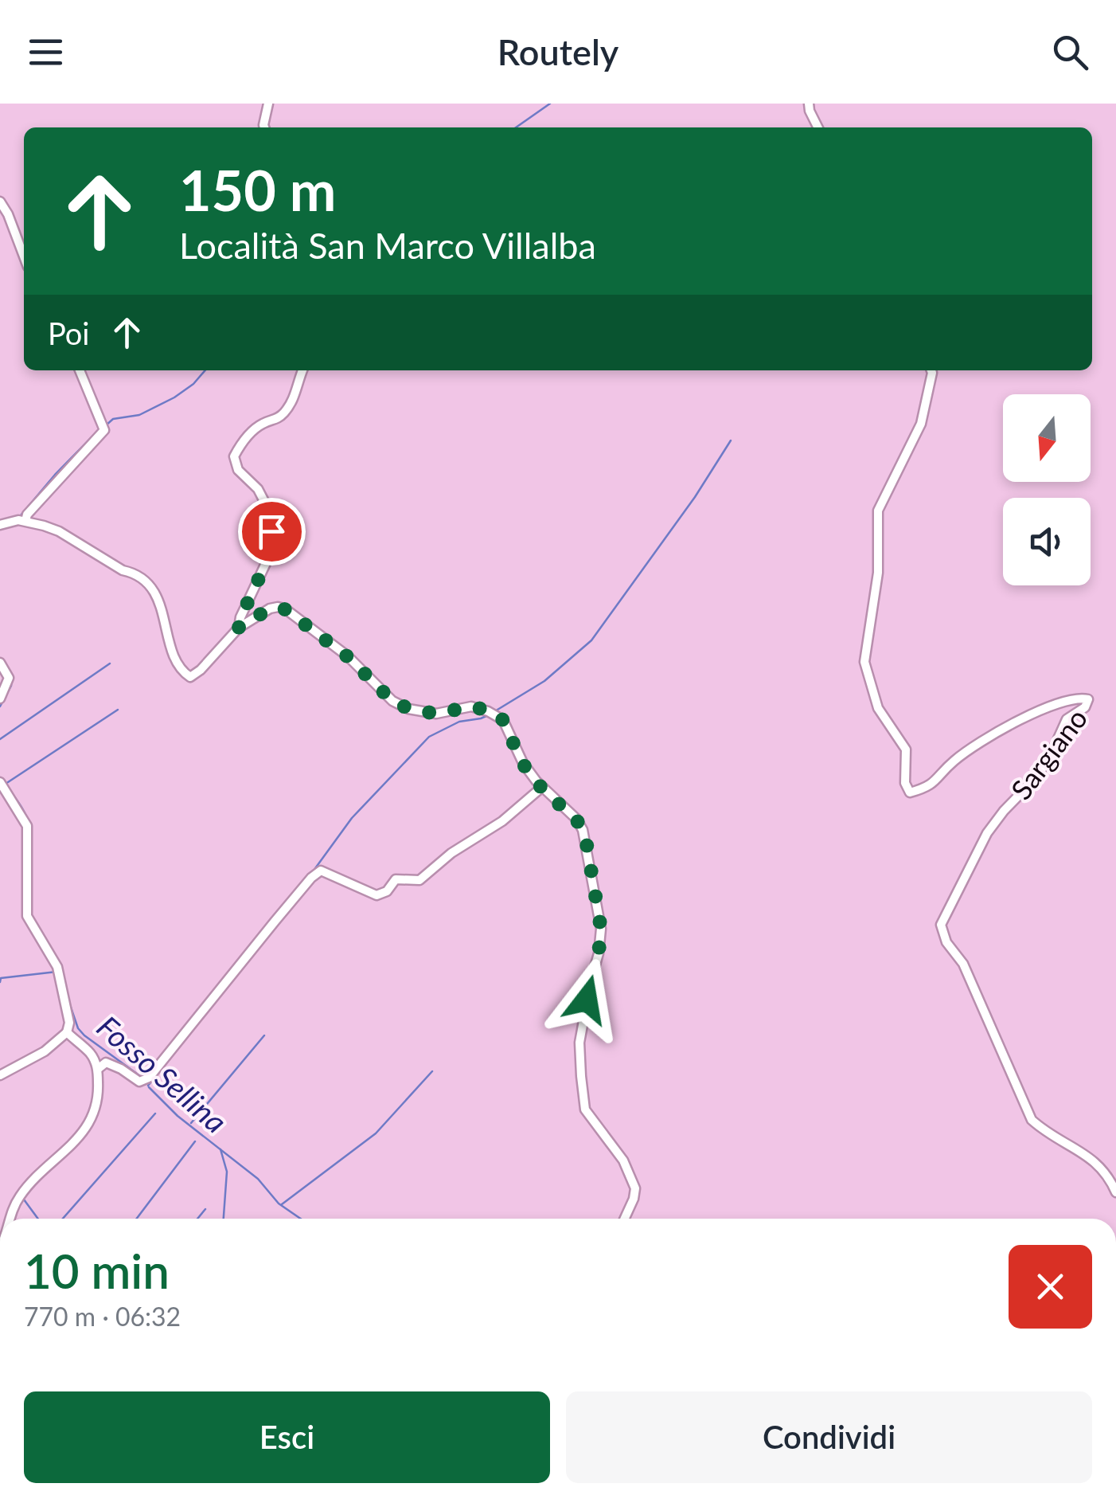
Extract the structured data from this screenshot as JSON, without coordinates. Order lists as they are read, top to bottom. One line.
{"streets":{"street":["Sargiano"]},"water":["Fosso Sellina"],"north":"bottom","page":{"header":"Routely","turn":["150 m","Località San Marco Villalba"],"then":"Poi","heading":["10 min","770 m · 06:32"],"buttons":["Esci","Condividi"]}}
